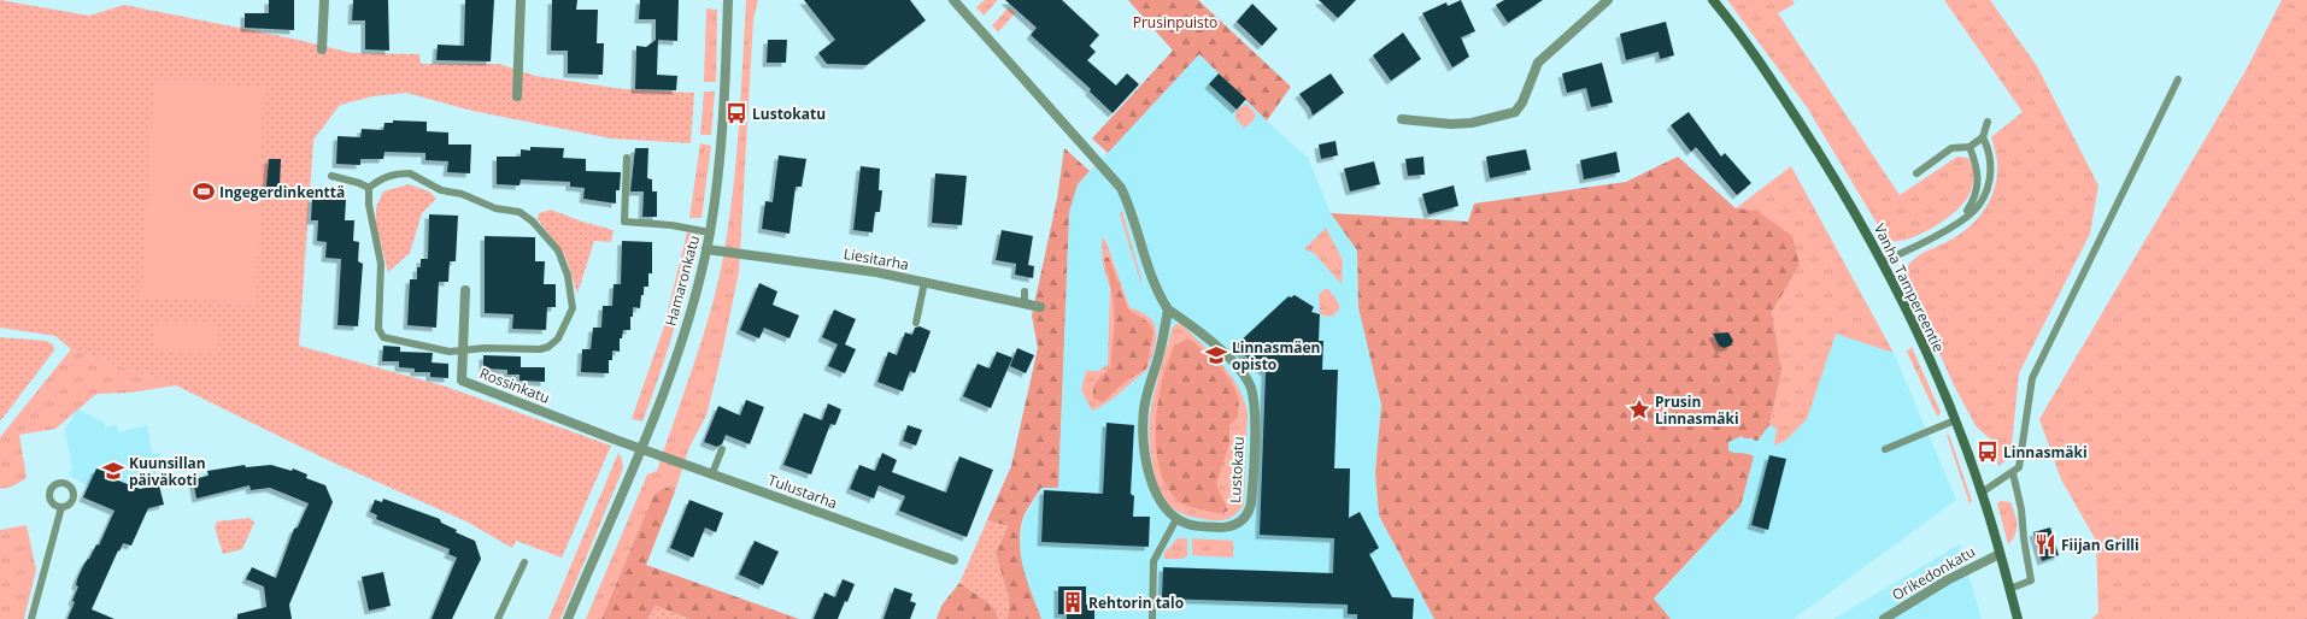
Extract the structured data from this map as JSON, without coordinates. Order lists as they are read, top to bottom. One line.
{"streets":{"main road":["Vanha Tampereentie"],"street":["Liesitarha","Hamaronkatu","Rossinkatu","Lustokatu","Tulustarha","Orikedonkatu"]},"crossings":[["Liesitarha","Hamaronkatu"],["Hamaronkatu","Rossinkatu"],["Hamaronkatu","Tulustarha"],["Vanha Tampereentie","Orikedonkatu"],["Rossinkatu","Tulustarha"]],"parks":["Prusinpuisto"],"places":{"bus stop":["Lustokatu","Linnasmäki"],"sports":["Ingegerdinkenttä"],"school or university":["Linnasmäen opisto","Kuunsillan päiväkoti"],"place":["Prusin Linnasmäki"],"restaurant":["Fiijan Grilli"],"building":["Rehtorin talo"]}}
